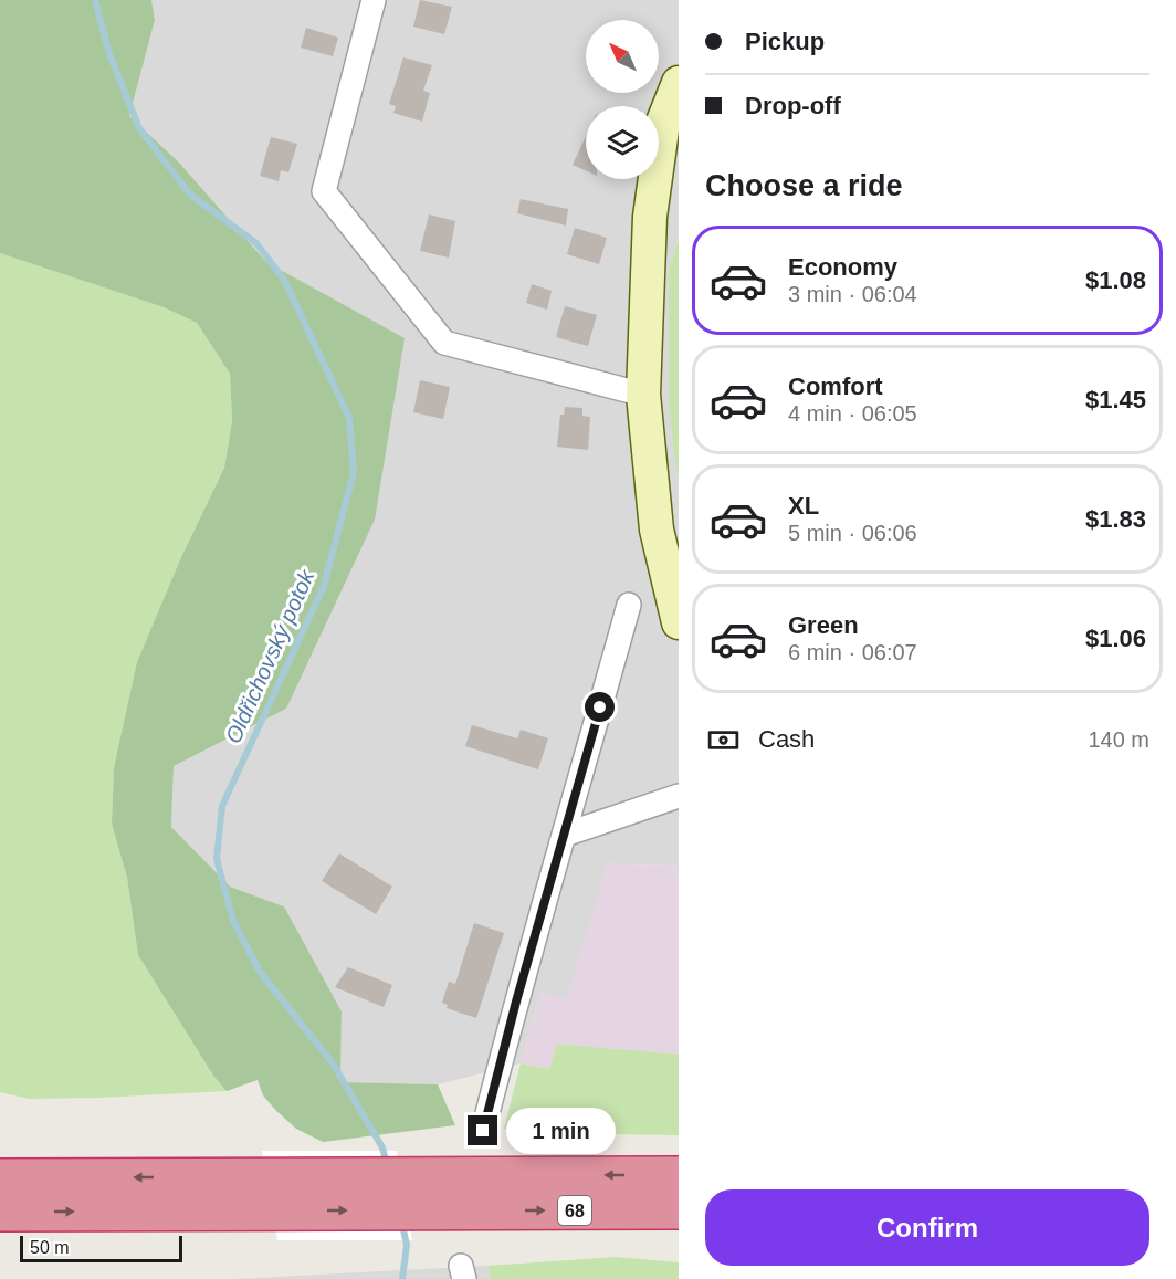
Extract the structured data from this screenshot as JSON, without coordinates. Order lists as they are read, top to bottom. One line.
{"streets":{"highway":["68"]},"water":["Oldřichovský potok"],"scale_bar":"50 m","north":"top left","page":{"banner":["Pickup","Drop-off"],"heading":"Choose a ride","list":[{"name":"Economy","note":"3 min · 06:04","value":"$1.08"},{"name":"Comfort","note":"4 min · 06:05","value":"$1.45"},{"name":"XL","note":"5 min · 06:06","value":"$1.83"},{"name":"Green","note":"6 min · 06:07","value":"$1.06"}],"pay":["Cash","140 m"],"bubble":"1 min","buttons":"Confirm","scale":"50 m"}}
